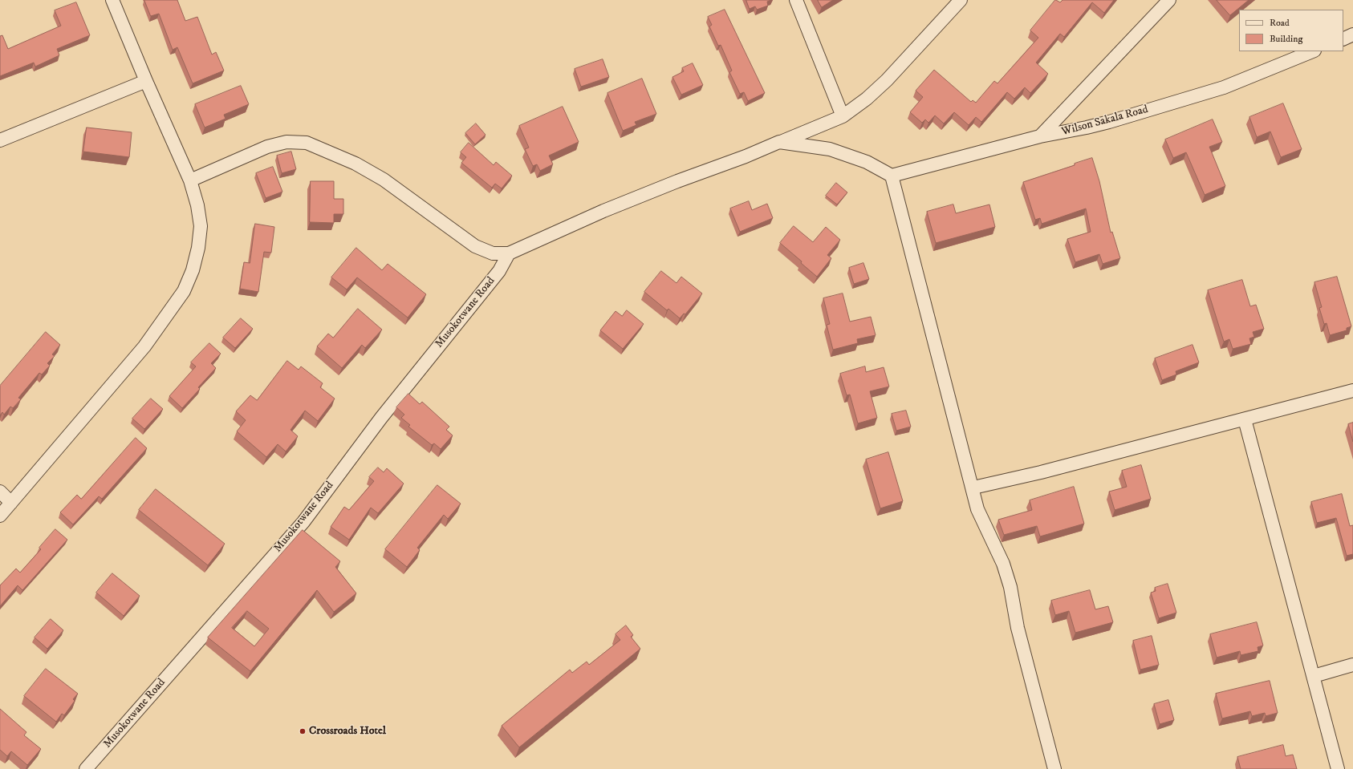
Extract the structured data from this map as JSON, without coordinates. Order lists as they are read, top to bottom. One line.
{"streets":{"street":["Wilson Sakala Road","Musokotwane Road"]},"places":["Crossroads Hotel"],"legend":["Road","Building"]}
